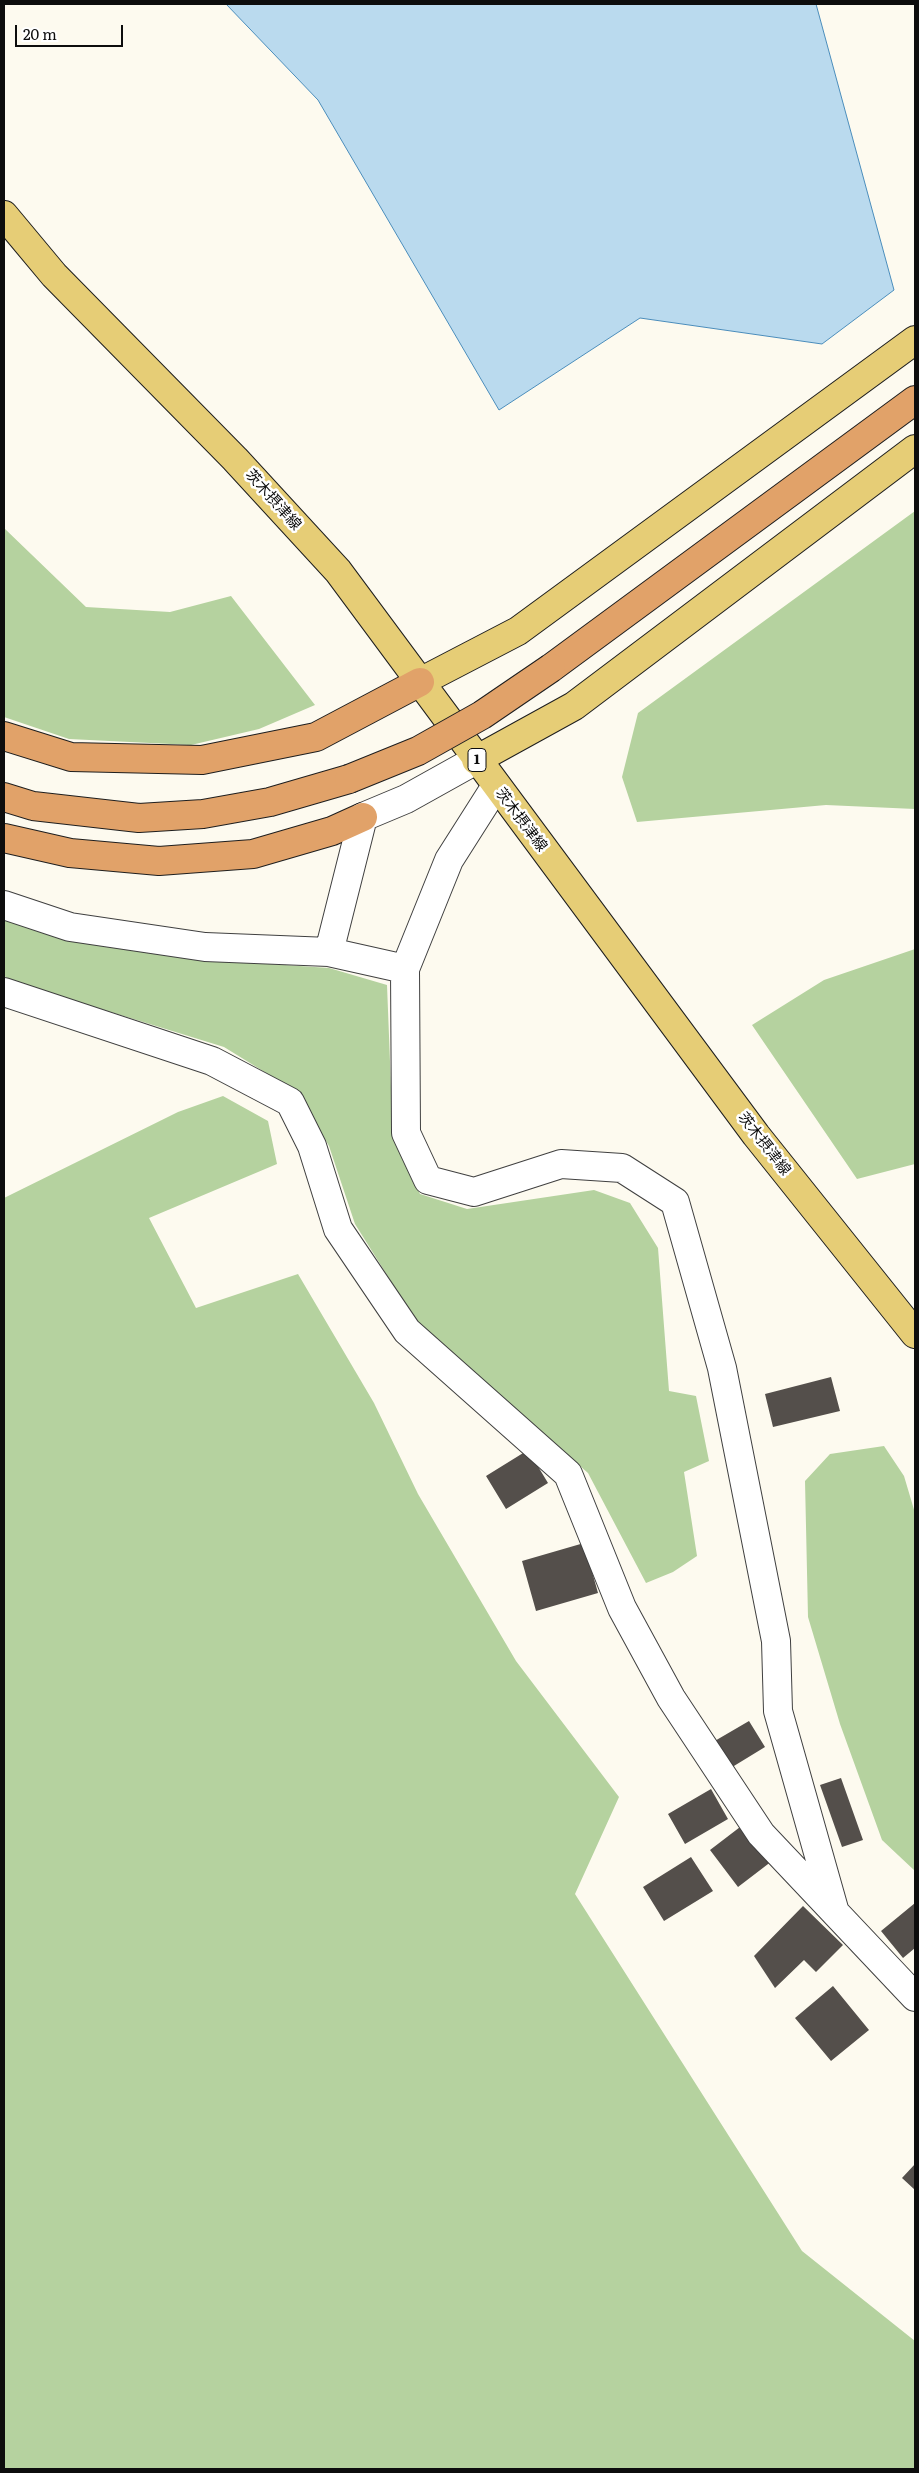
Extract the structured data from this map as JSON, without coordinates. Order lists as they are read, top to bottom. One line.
{"streets":{"main road":["茨木摂津線","1"]},"scale_bar":"20 m"}
